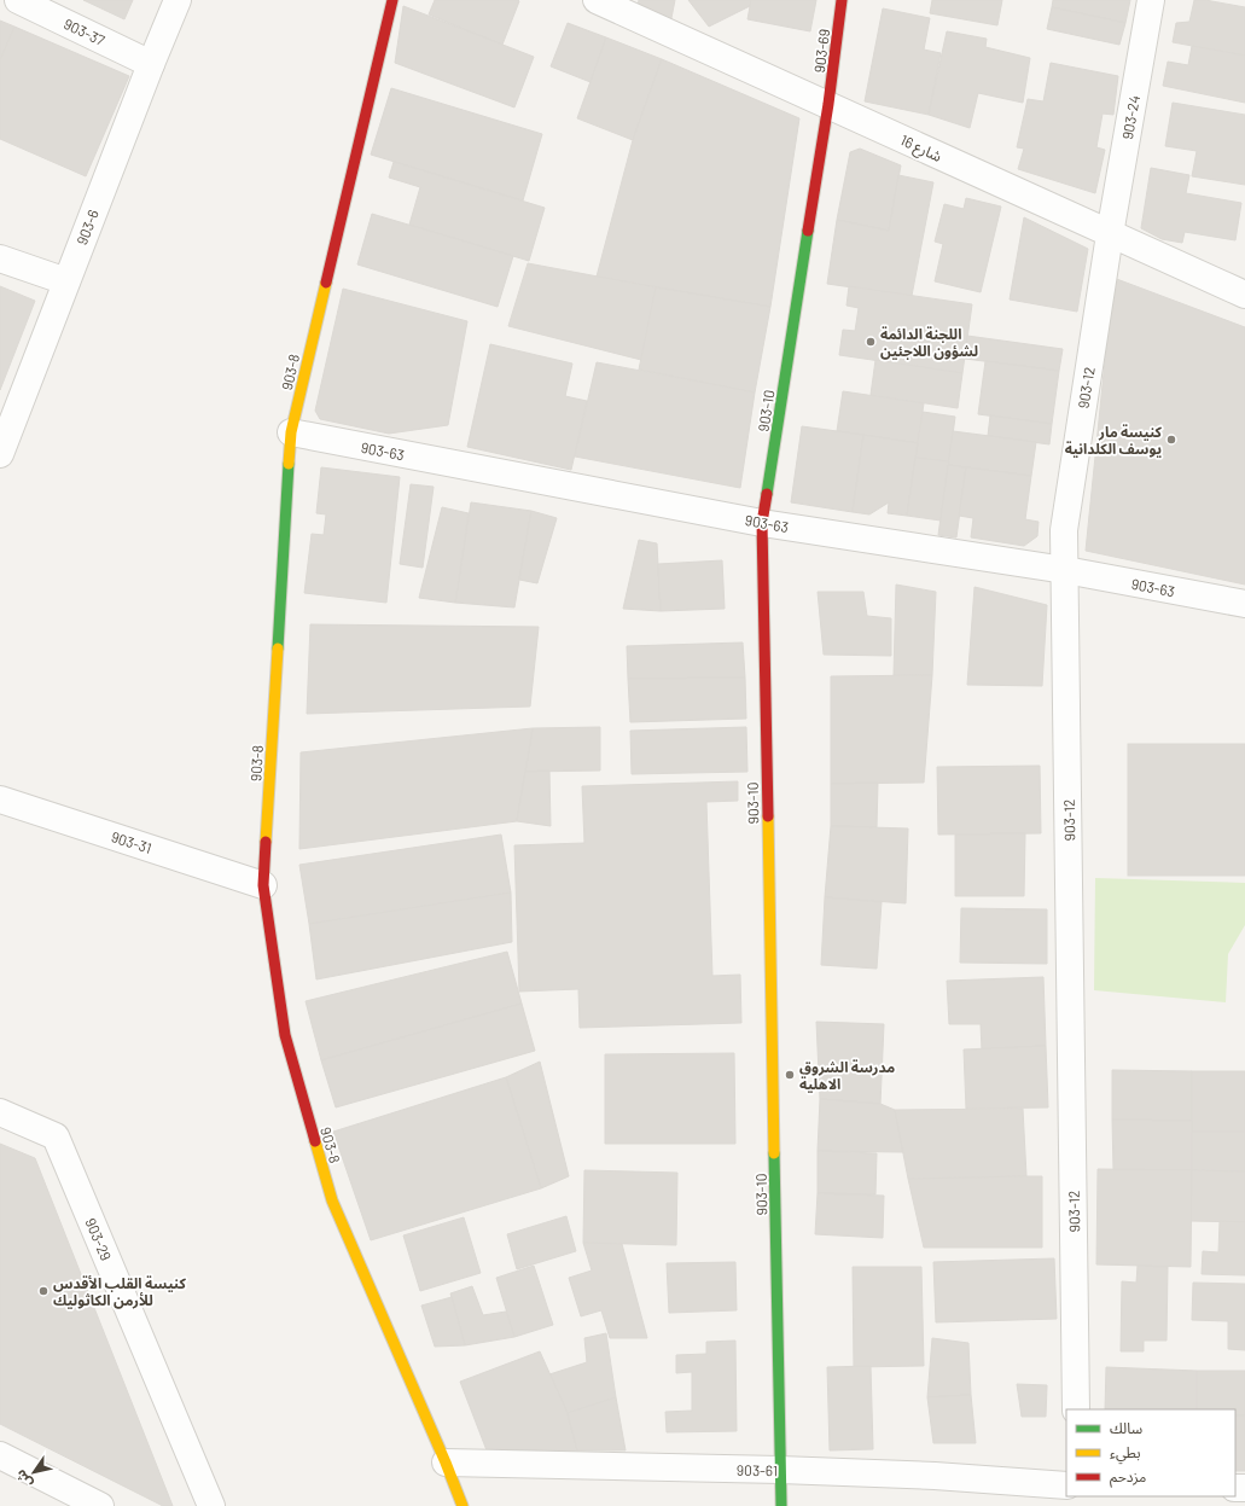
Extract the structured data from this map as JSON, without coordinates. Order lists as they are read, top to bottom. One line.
{"streets":{"street":["903-37","903-69","903-24","شارع 16","903-6","903-8","903-12","903-10","903-63","903-31","903-29","903-61"]},"crossings":[["903-37","903-6"],["903-69","شارع 16"],["903-69","903-10"],["903-24","شارع 16"],["903-24","903-12"],["شارع 16","903-12"],["شارع 16","903-10"],["903-8","903-63"],["903-8","903-31"],["903-8","903-61"],["903-12","903-63"],["903-10","903-63"],["903-10","903-61"]],"places":["اللجنة الدائمة لشؤون اللاجئين","كنيسة مار يوسف الكلدانية","مدرسة الشروق الاهلية","كنيسة القلب الأقدس للأرمن الكاثوليك"],"legend":["سالك","بطيء","مزدحم"],"north":"bottom left"}
